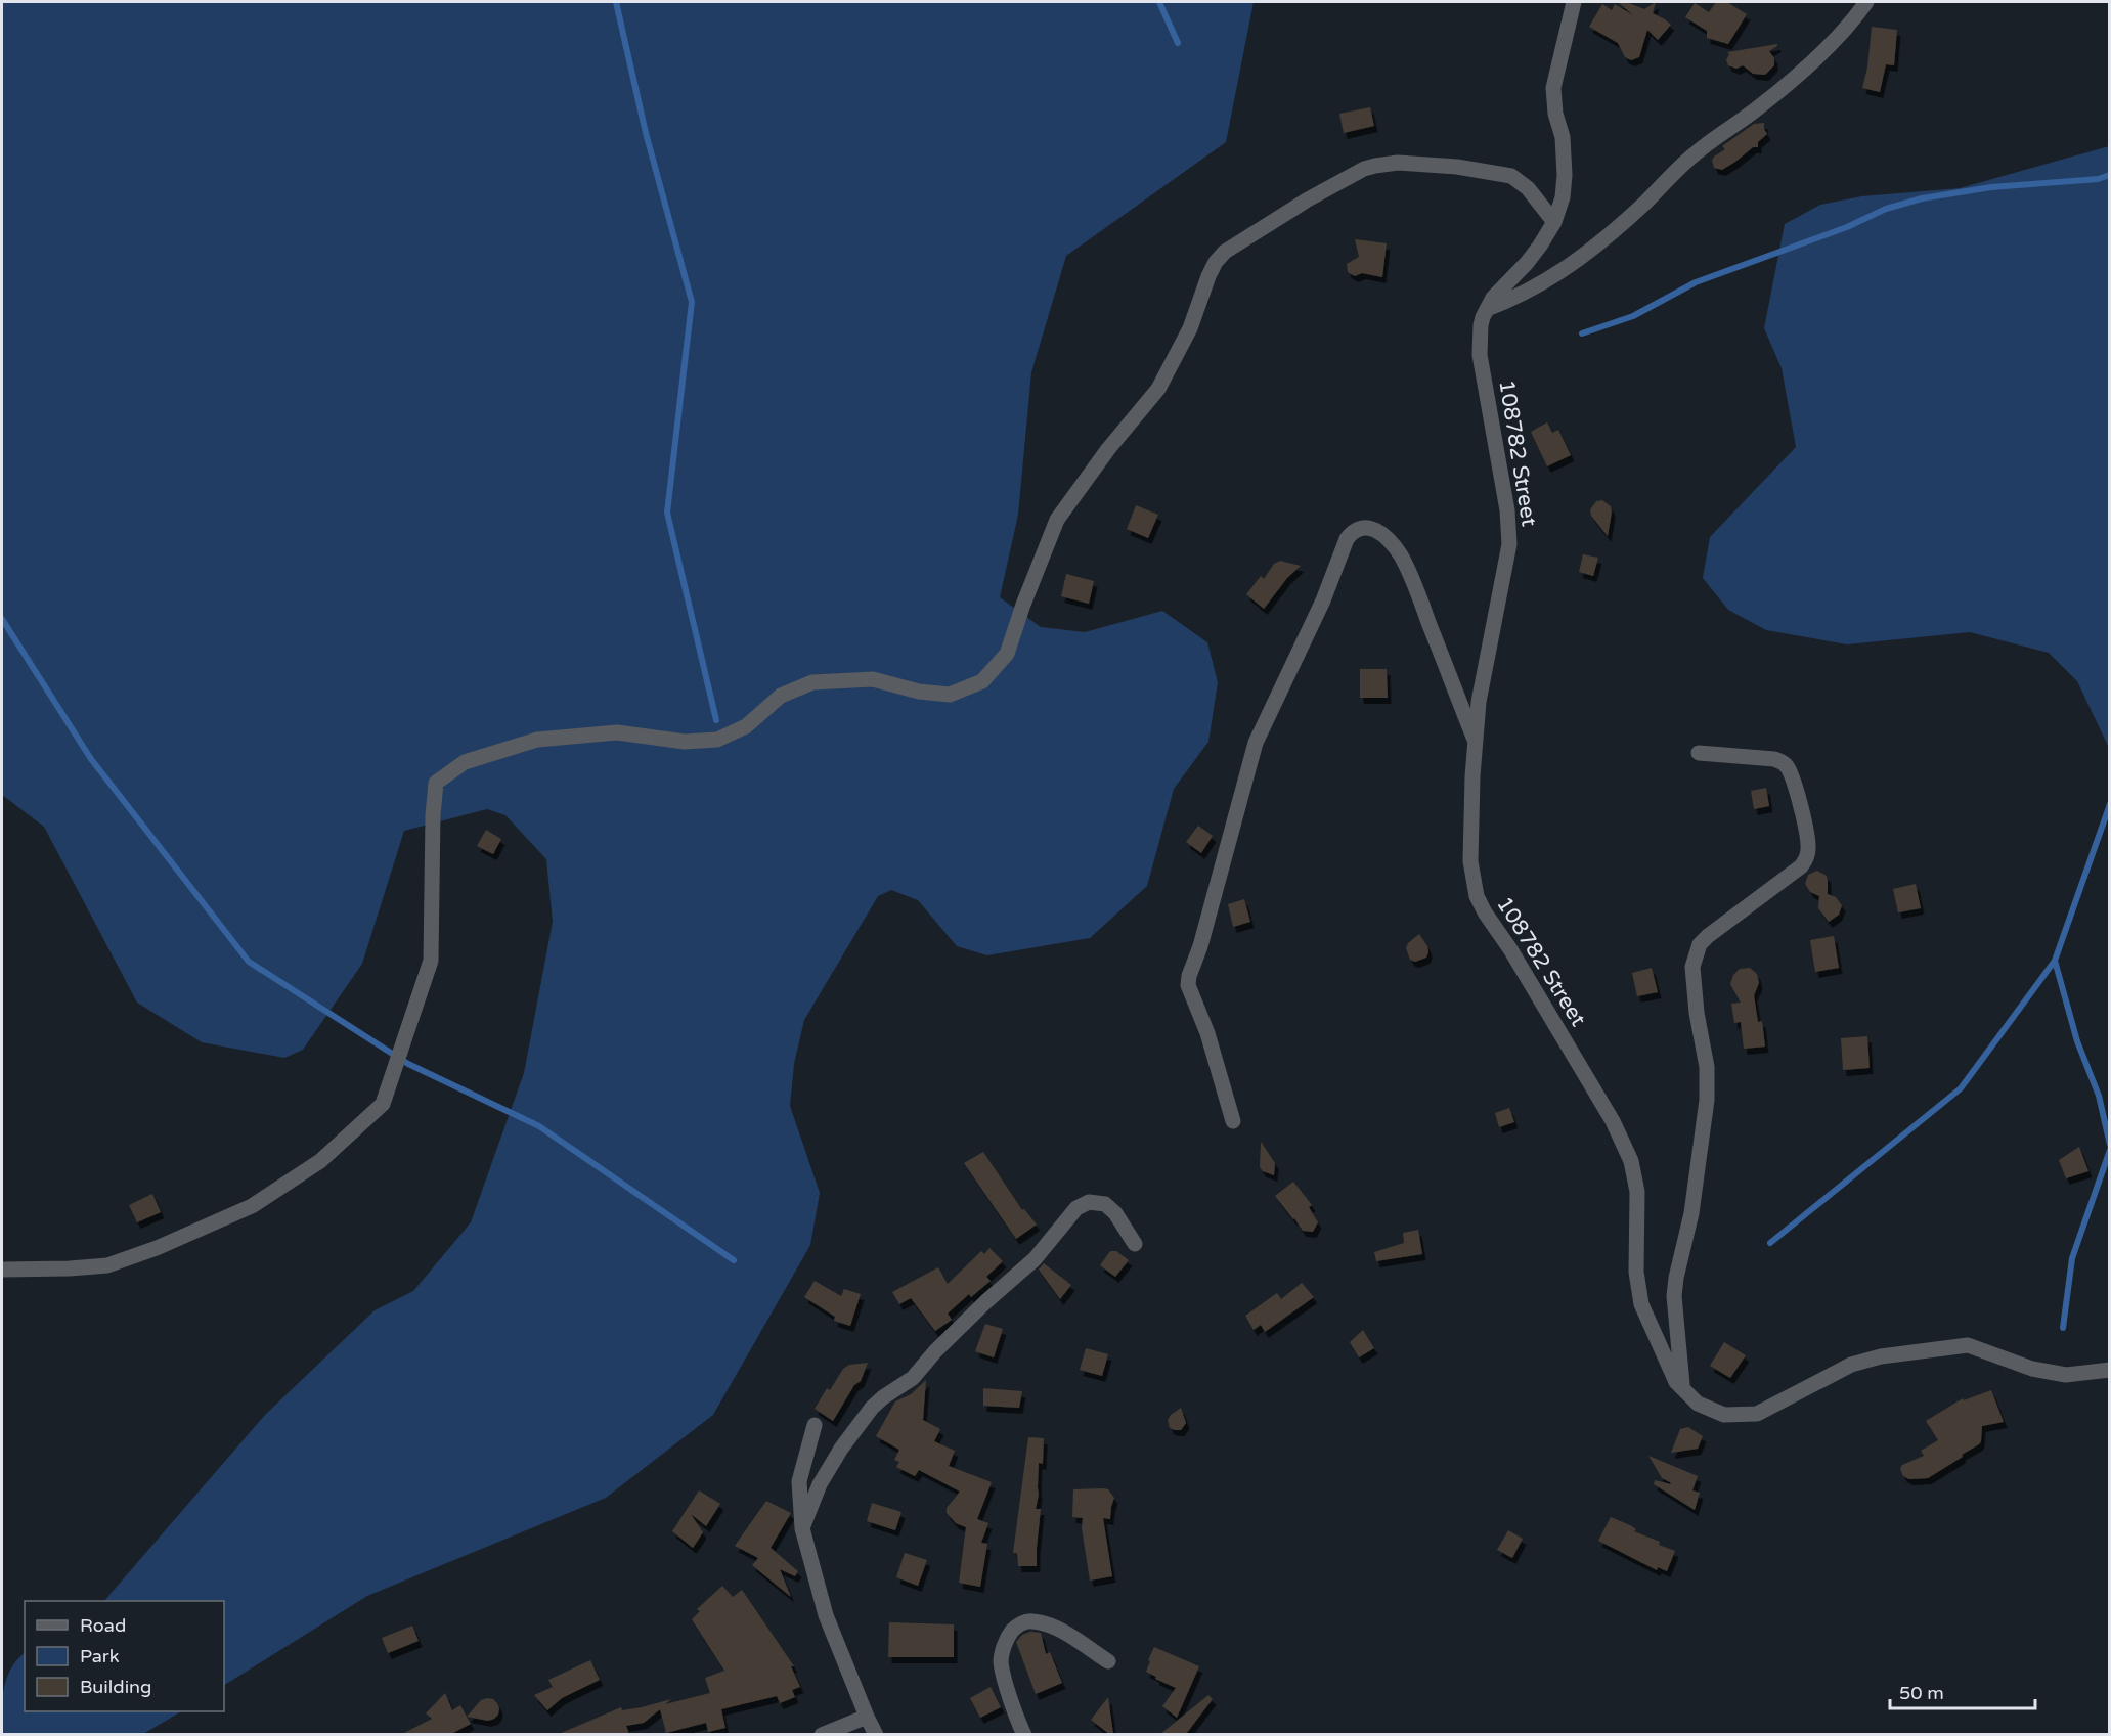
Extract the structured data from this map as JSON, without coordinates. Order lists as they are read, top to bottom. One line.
{"streets":{"street":["108782 Street"]},"legend":["Road","Park","Building"],"scale_bar":"50 m"}
